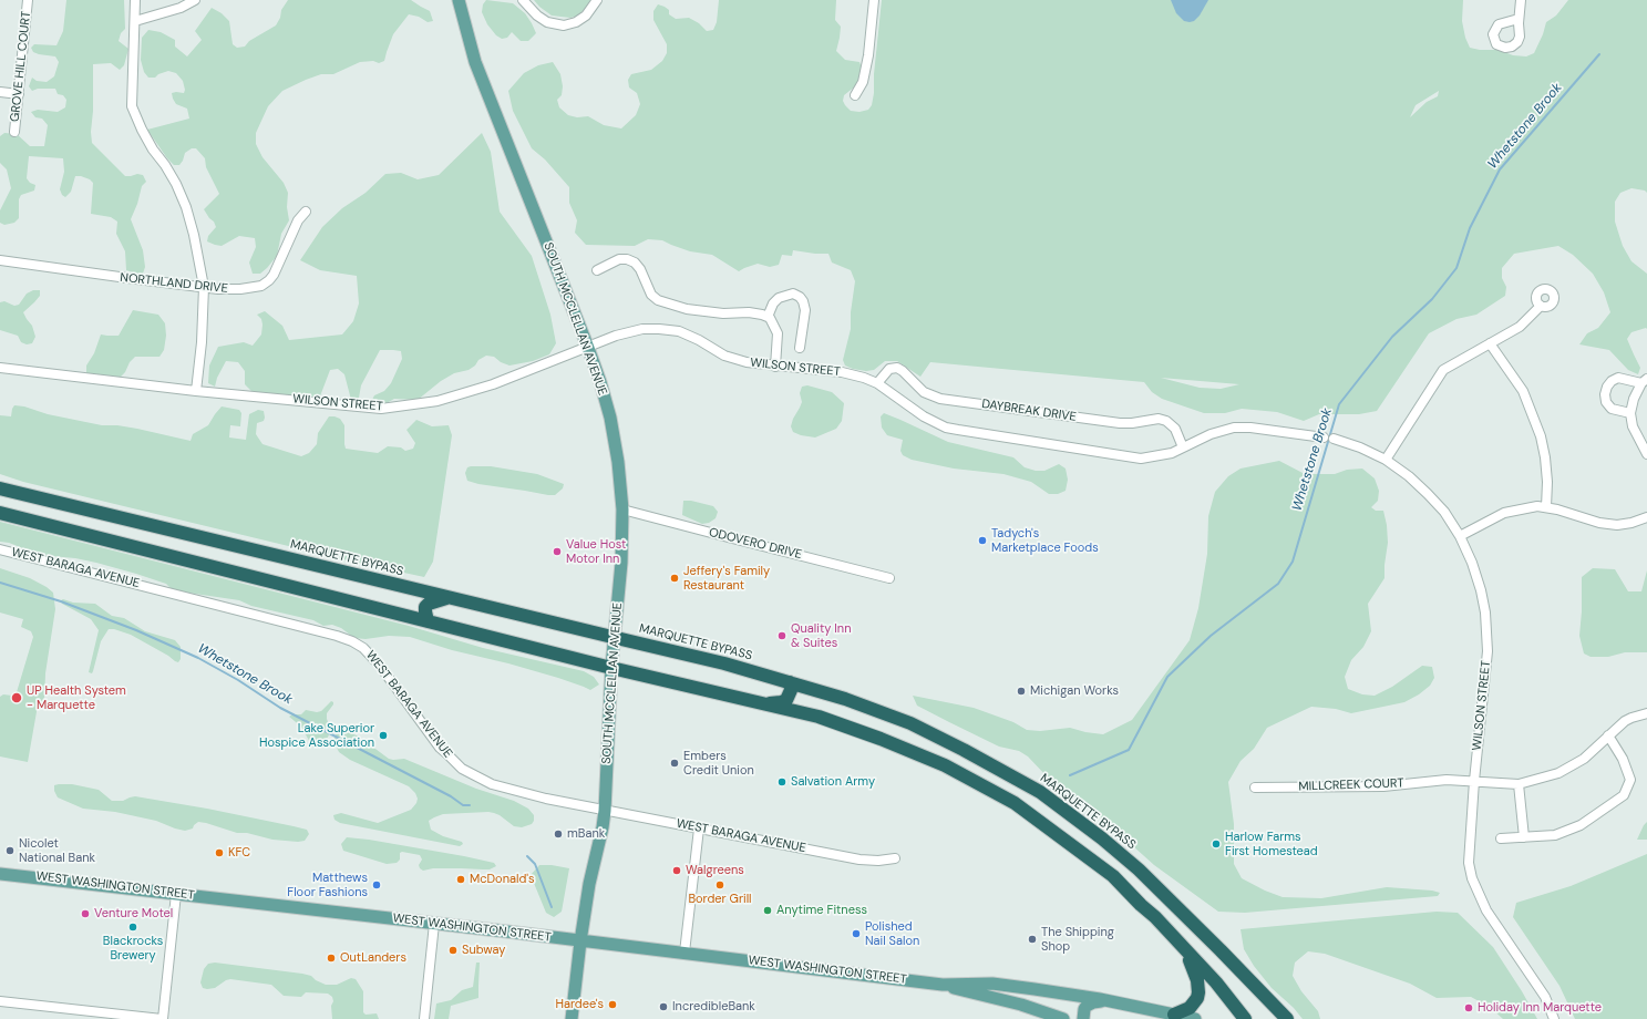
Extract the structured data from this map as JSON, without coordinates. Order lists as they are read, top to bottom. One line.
{"streets":{"highway":["MARQUETTE BYPASS"],"main road":["SOUTH MCCLELLAN AVENUE","WEST WASHINGTON STREET"],"street":["GROVE HILL COURT","NORTHLAND DRIVE","WILSON STREET","DAYBREAK DRIVE","ODOVERO DRIVE","WEST BARAGA AVENUE","MILLCREEK COURT"]},"crossings":[["SOUTH MCCLELLAN AVENUE","WILSON STREET"],["SOUTH MCCLELLAN AVENUE","ODOVERO DRIVE"],["SOUTH MCCLELLAN AVENUE","MARQUETTE BYPASS"],["SOUTH MCCLELLAN AVENUE","WEST BARAGA AVENUE"],["SOUTH MCCLELLAN AVENUE","WEST WASHINGTON STREET"],["WILSON STREET","DAYBREAK DRIVE"],["WILSON STREET","MILLCREEK COURT"]],"water":["Whetstone Brook"],"places":["Tadych's Marketplace Foods","Value Host Motor Inn","Jeffery's Family Restaurant","Quality Inn & Suites","Michigan Works","UP Health System - Marquette","Lake Superior Hospice Association","Embers Credit Union","Salvation Army","mBank","Harlow Farms First Homestead","Nicolet National Bank","KFC","Walgreens","McDonald's","Matthews Floor Fashions","Border Grill","Anytime Fitness","Venture Motel","Blackrocks Brewery","Polished Nail Salon","The Shipping Shop","Subway","OutLanders","Hardee's","IncredibleBank","Holiday Inn Marquette"]}
